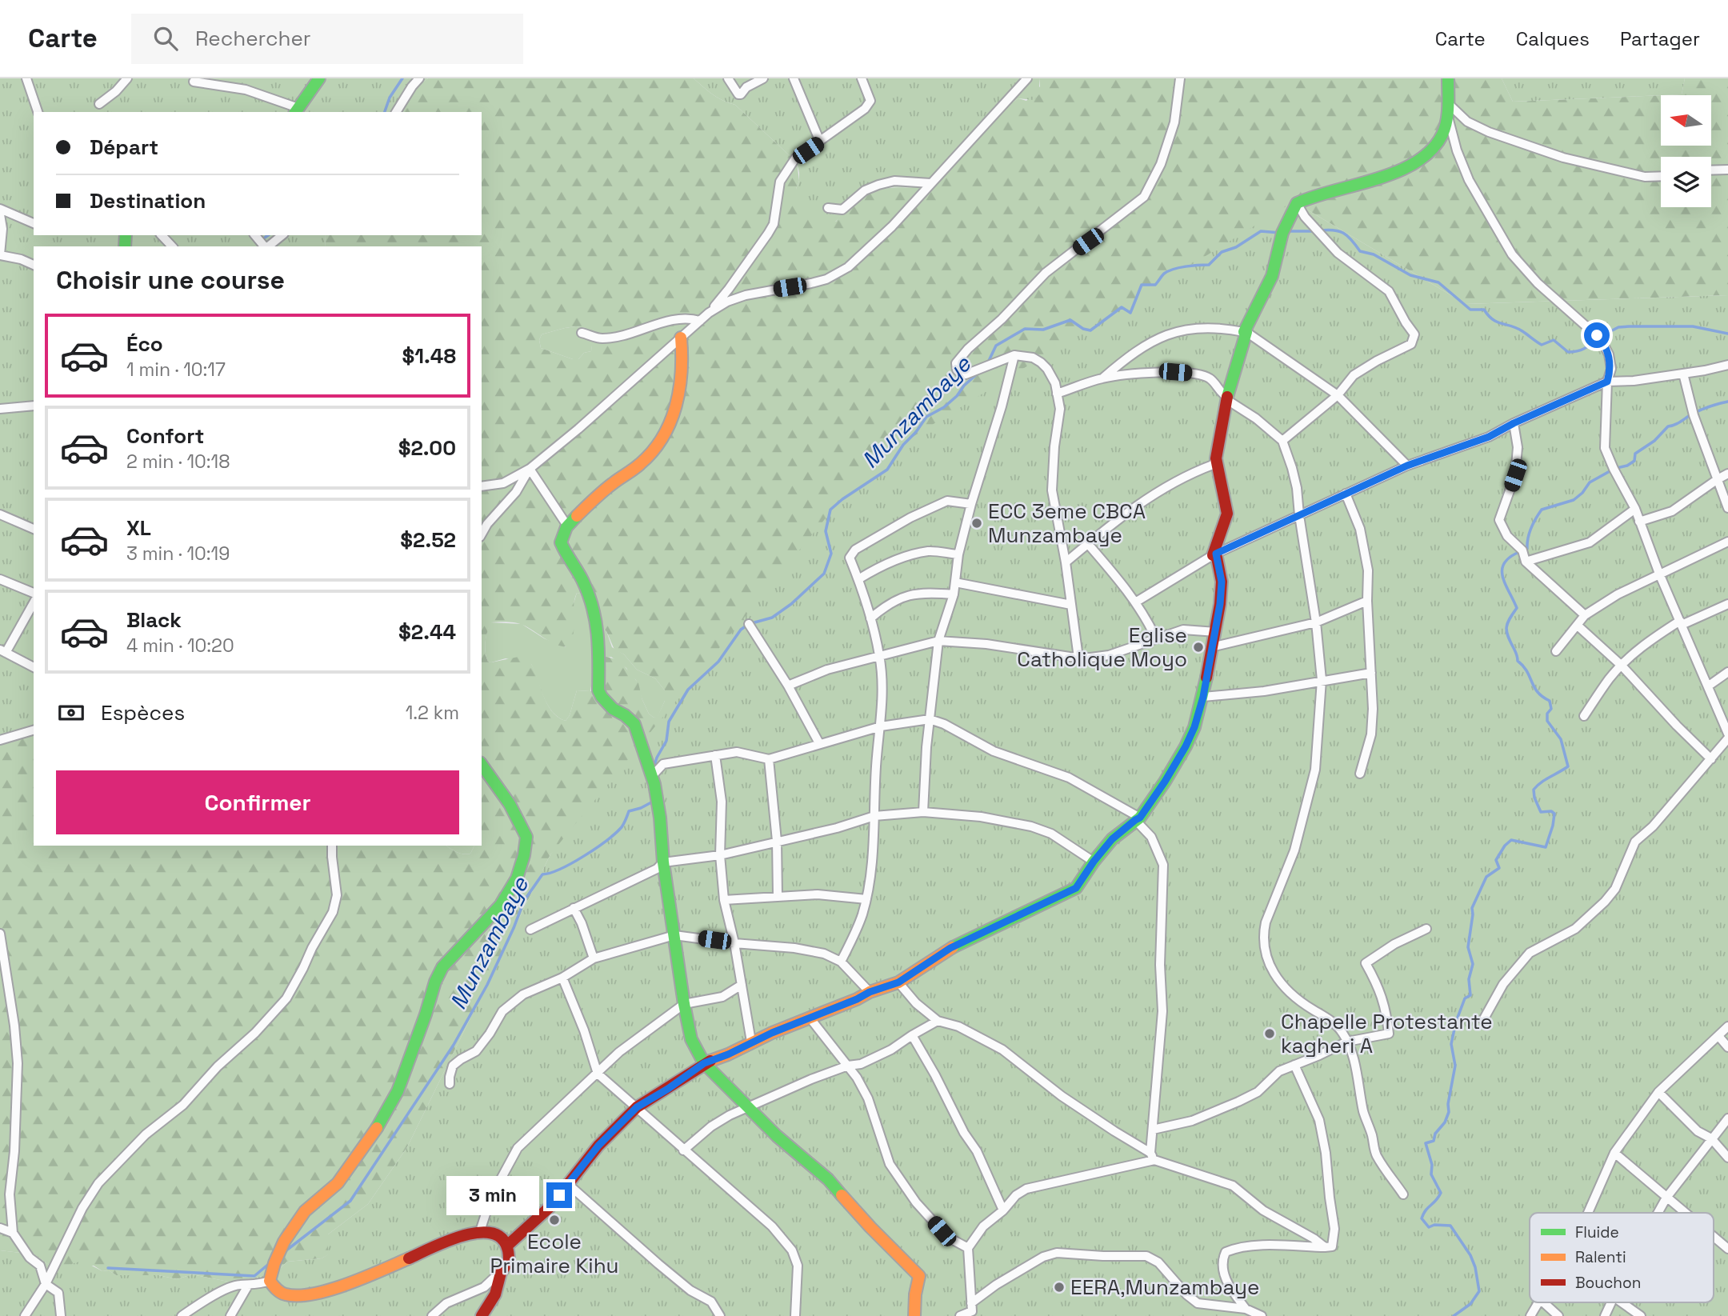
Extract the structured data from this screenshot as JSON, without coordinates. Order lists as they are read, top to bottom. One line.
{"water":["Munzambaye"],"places":["ECC 3eme CBCA Munzambaye","Eglise Catholique Moyo","Chapelle Protestante kagheri A","Ecole Primaire Kihu","EERA,Munzambaye"],"legend":["Fluide","Ralenti","Bouchon"],"north":"left","page":{"header":"Carte","search":"Rechercher","nav":["Carte","Calques","Partager"],"banner":["Départ","Destination"],"heading":"Choisir une course","list":[{"name":"Éco","note":"1 min · 10:17","value":"$1.48"},{"name":"Confort","note":"2 min · 10:18","value":"$2.00"},{"name":"XL","note":"3 min · 10:19","value":"$2.52"},{"name":"Black","note":"4 min · 10:20","value":"$2.44"}],"pay":["Espèces","1.2 km"],"buttons":"Confirmer","bubble":"3 min"}}
